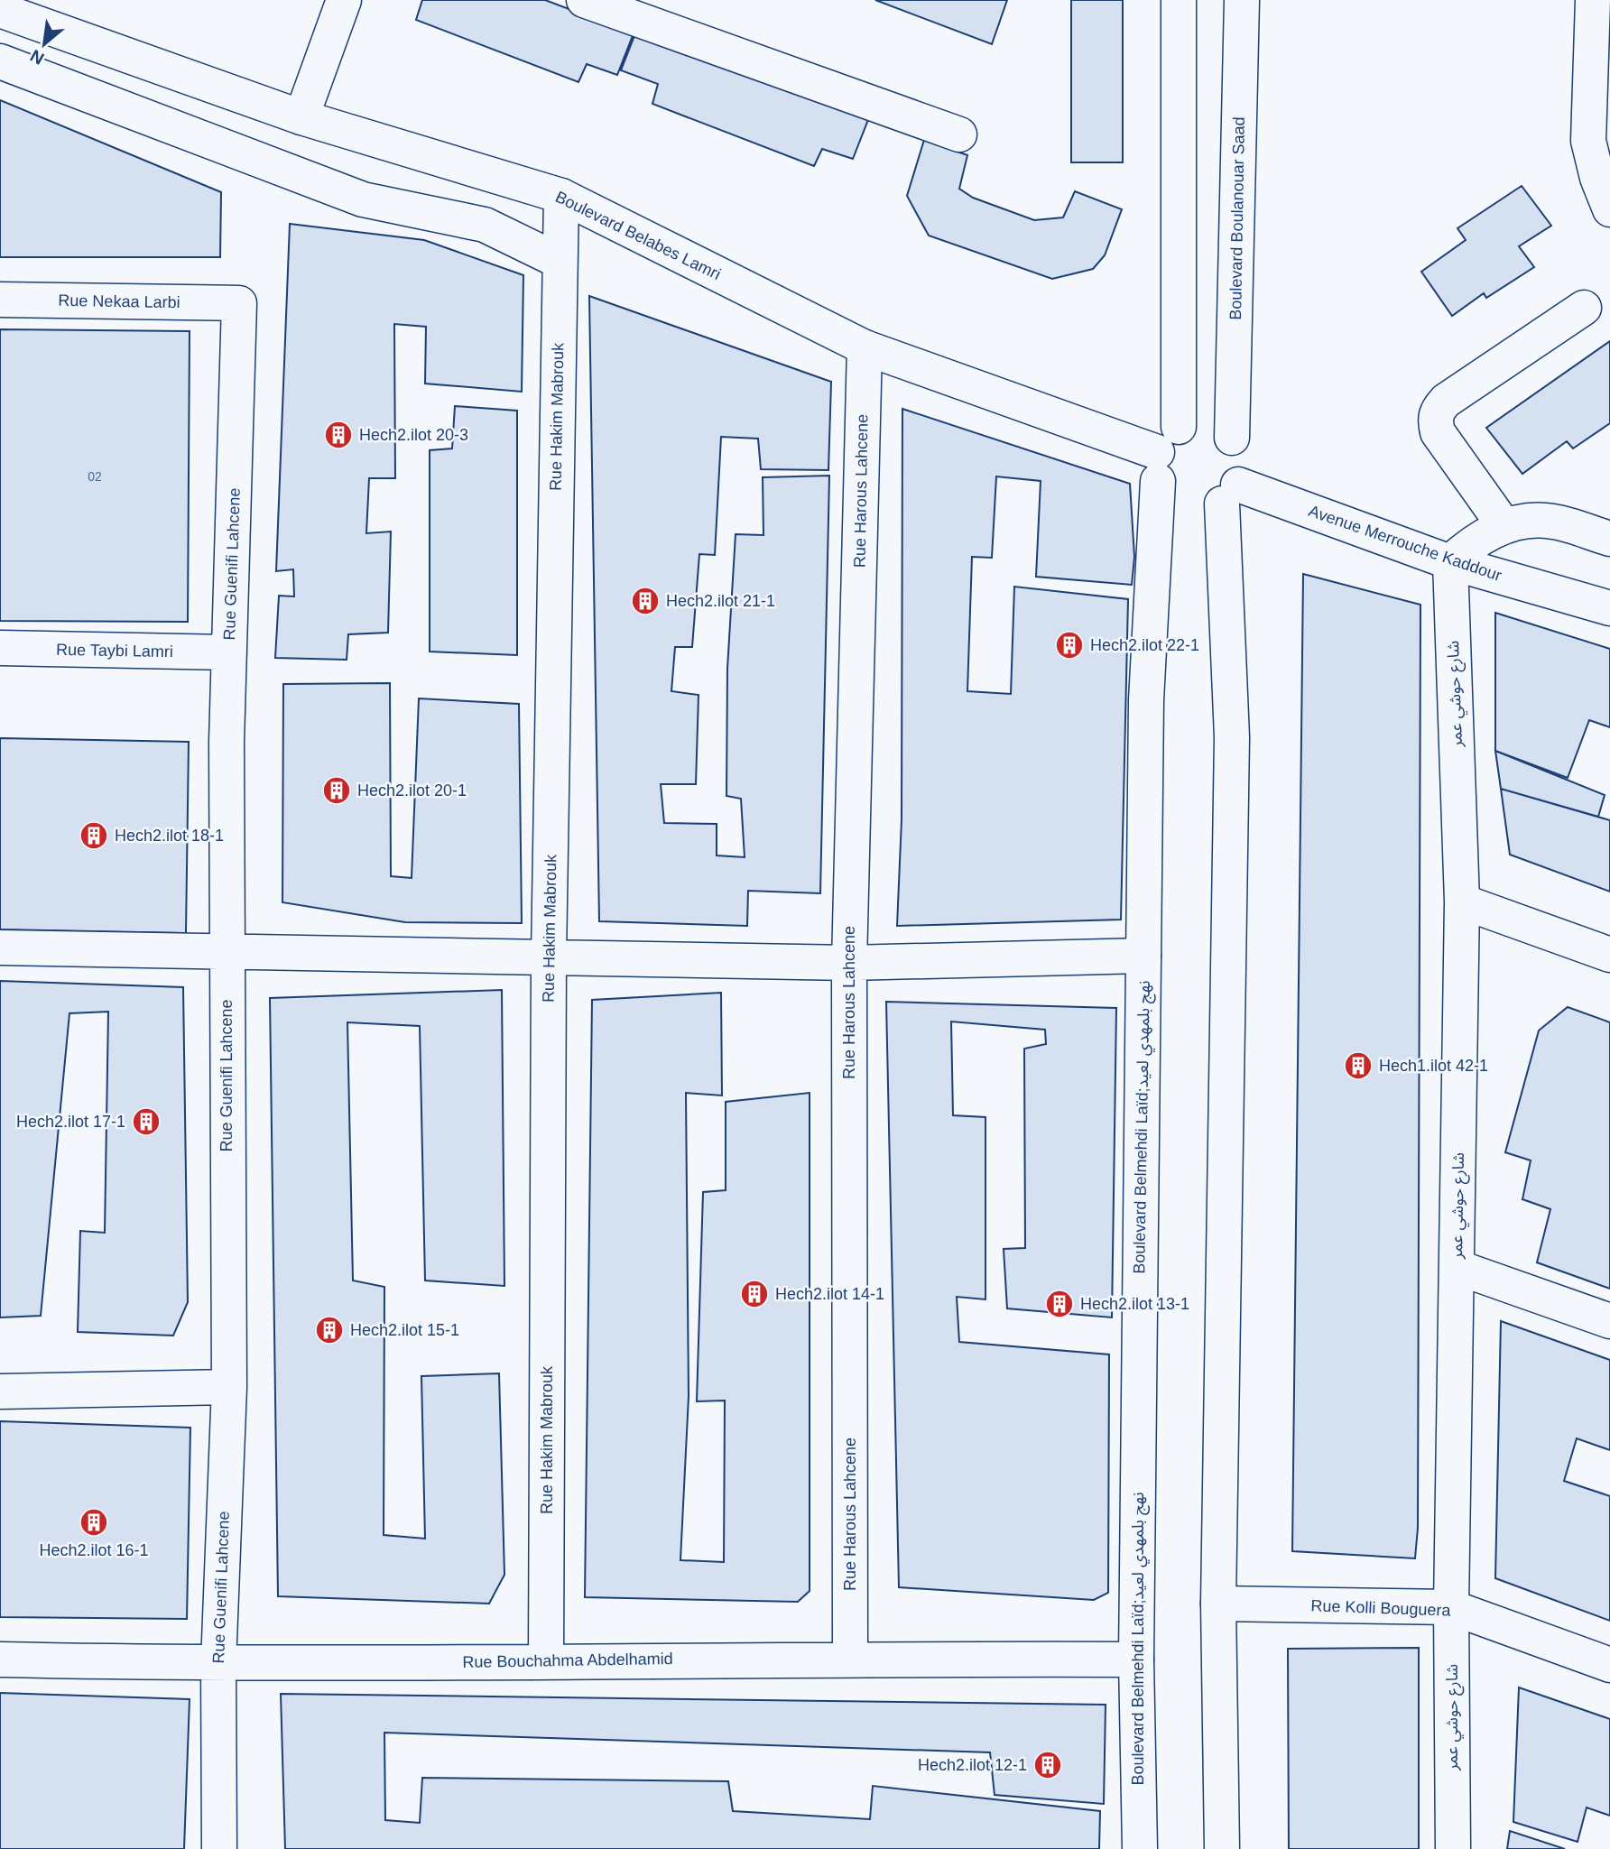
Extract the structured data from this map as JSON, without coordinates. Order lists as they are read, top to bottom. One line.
{"streets":{"street":["Boulevard Boulanouar Saad","Boulevard Belabes Lamri","Rue Nekaa Larbi","Rue Hakim Mabrouk","Rue Harous Lahcene","Avenue Merrouche Kaddour","Rue Guenifi Lahcene","Rue Taybi Lamri","شارع حوشي عمر","Boulevard Belmehdi Laïd;نهج بلمهدي لعيد","Rue Kolli Bouguera","Rue Bouchahma Abdelhamid"]},"crossings":[["Boulevard Boulanouar Saad","Boulevard Belabes Lamri"],["Boulevard Boulanouar Saad","Avenue Merrouche Kaddour"],["Boulevard Boulanouar Saad","Boulevard Belmehdi Laïd;نهج بلمهدي لعيد"],["Boulevard Belabes Lamri","Rue Hakim Mabrouk"],["Boulevard Belabes Lamri","Rue Harous Lahcene"],["Boulevard Belabes Lamri","Avenue Merrouche Kaddour"],["Boulevard Belabes Lamri","Boulevard Belmehdi Laïd;نهج بلمهدي لعيد"],["Rue Nekaa Larbi","Rue Guenifi Lahcene"],["Rue Hakim Mabrouk","Rue Bouchahma Abdelhamid"],["Rue Harous Lahcene","Rue Bouchahma Abdelhamid"],["Avenue Merrouche Kaddour","شارع حوشي عمر"],["Avenue Merrouche Kaddour","Boulevard Belmehdi Laïd;نهج بلمهدي لعيد"],["Rue Guenifi Lahcene","Rue Taybi Lamri"],["Rue Guenifi Lahcene","Rue Bouchahma Abdelhamid"],["شارع حوشي عمر","Rue Kolli Bouguera"],["Boulevard Belmehdi Laïd;نهج بلمهدي لعيد","Rue Bouchahma Abdelhamid"]],"places":{"building":["Hech2.ilot 20-3","Hech2.ilot 21-1","Hech2.ilot 22-1","Hech2.ilot 20-1","Hech2.ilot 18-1","Hech1.ilot 42-1","Hech2.ilot 17-1","Hech2.ilot 14-1","Hech2.ilot 13-1","Hech2.ilot 15-1","Hech2.ilot 16-1","Hech2.ilot 12-1"]},"house_numbers":["02"],"north":"bottom left"}
